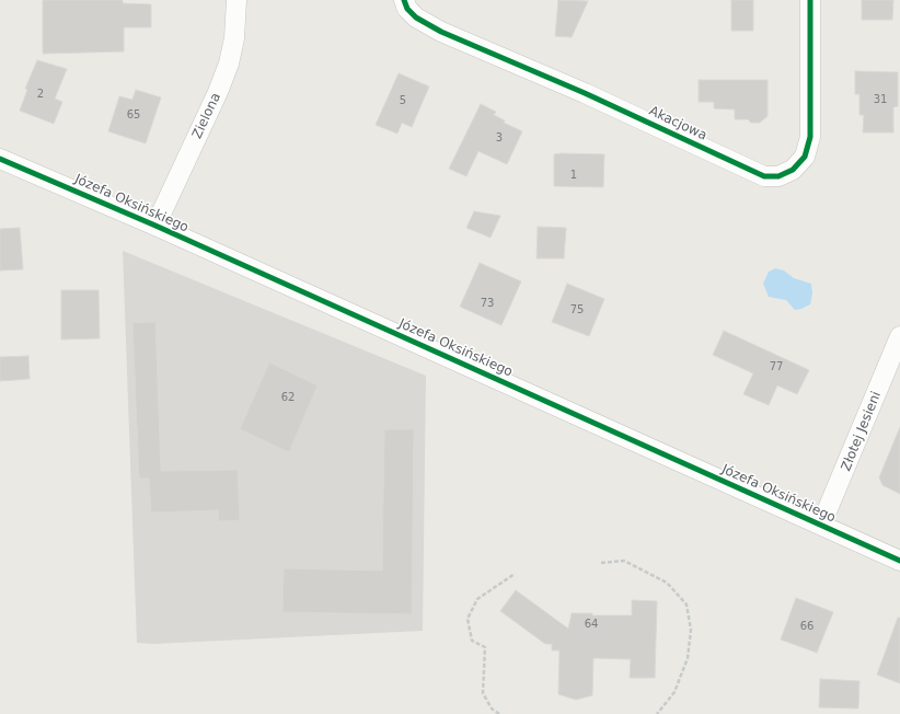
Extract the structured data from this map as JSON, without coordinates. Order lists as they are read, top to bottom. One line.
{"streets":{"street":["Zielona","Akacjowa","Józefa Oksińskiego","Złotej Jesieni"]},"crossings":[["Zielona","Józefa Oksińskiego"],["Józefa Oksińskiego","Złotej Jesieni"]],"house_numbers":["2","31","5","65","3","1","73","75","77","62","64","66"]}
